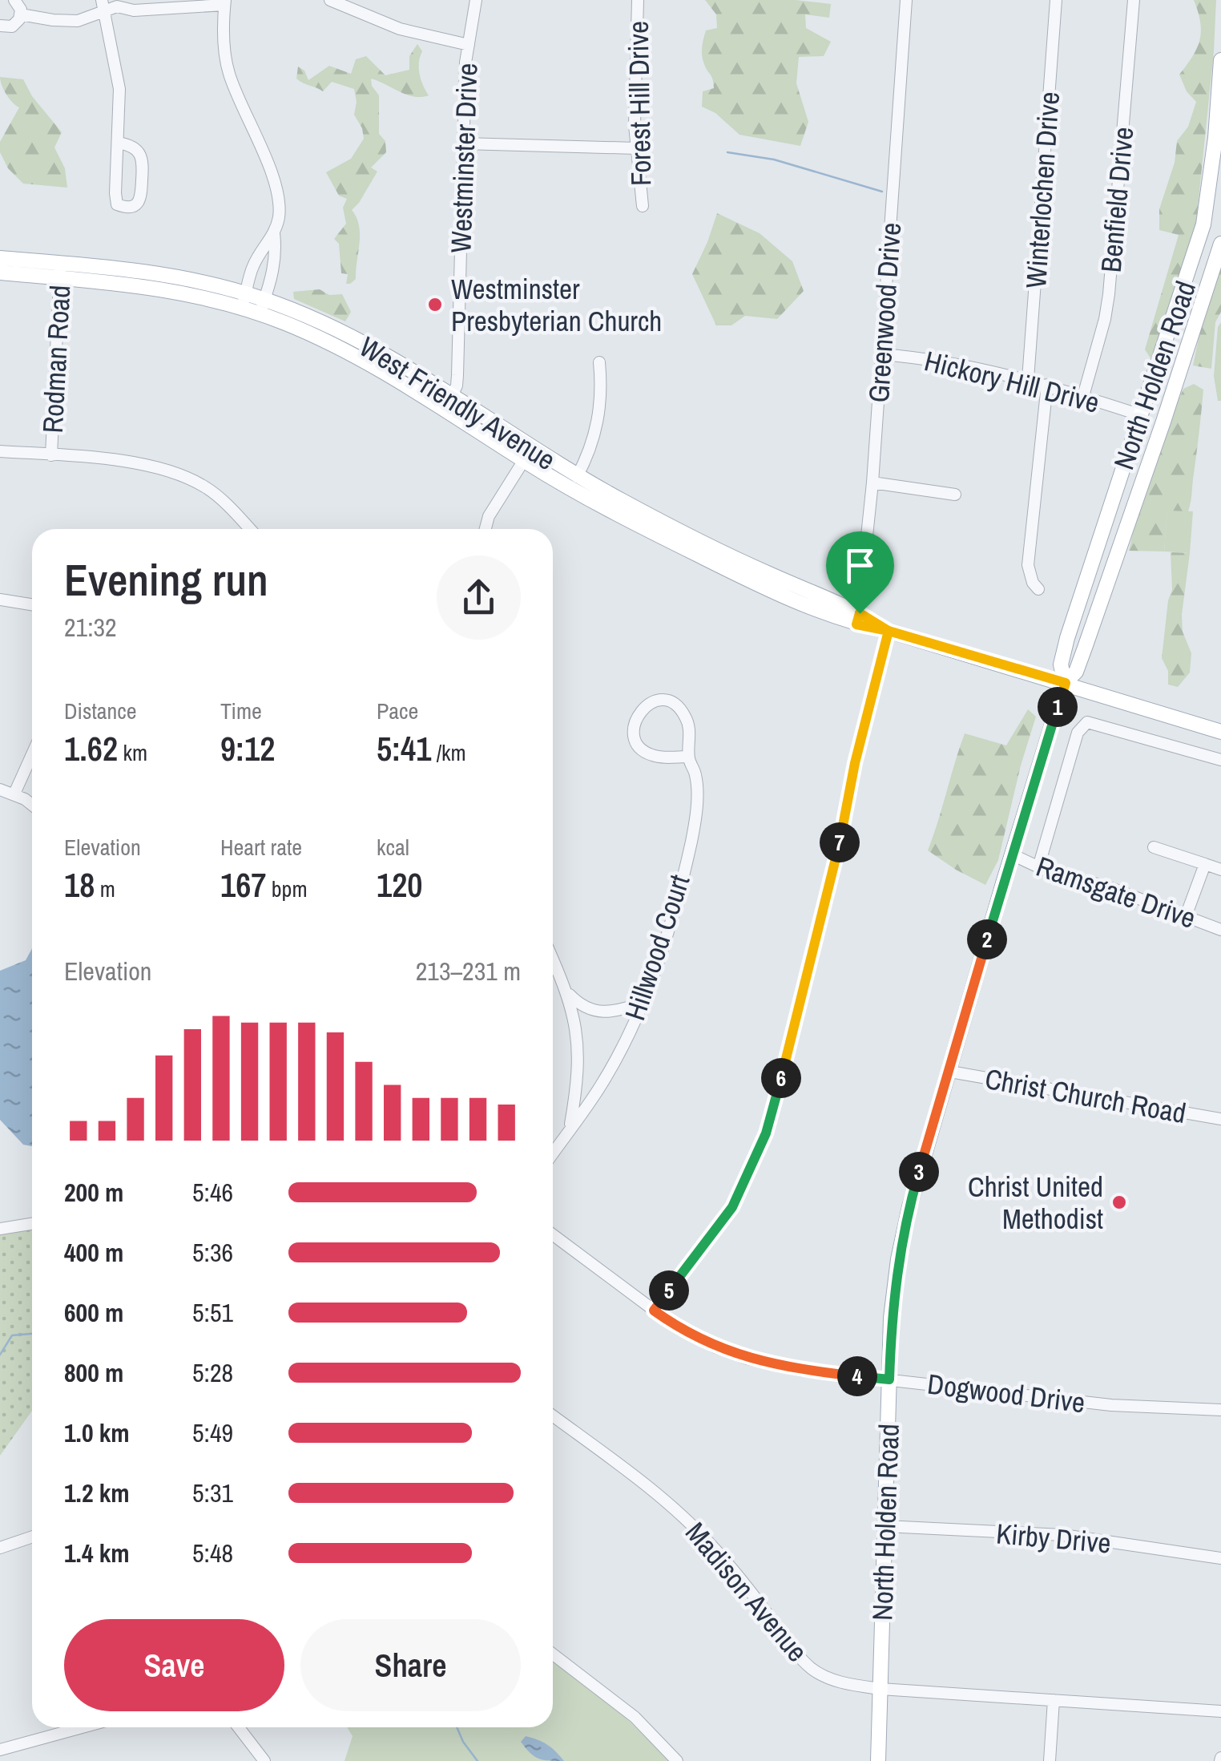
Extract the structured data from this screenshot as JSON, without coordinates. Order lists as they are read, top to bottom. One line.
{"streets":{"main road":["North Holden Road","West Friendly Avenue"],"street":["Forest Hill Drive","Westminster Drive","Winterlochen Drive","Benfield Drive","Greenwood Drive","Rodman Road","Hickory Hill Drive","Ramsgate Drive","Hillwood Court","Christ Church Road","Dogwood Drive","Kirby Drive","Madison Avenue"]},"crossings":[["Westminster Drive","West Friendly Avenue"],["Winterlochen Drive","Hickory Hill Drive"],["Benfield Drive","Hickory Hill Drive"],["Greenwood Drive","Hickory Hill Drive"],["Greenwood Drive","West Friendly Avenue"],["Rodman Road","West Friendly Avenue"],["North Holden Road","Hickory Hill Drive"],["North Holden Road","West Friendly Avenue"],["North Holden Road","Ramsgate Drive"],["North Holden Road","Christ Church Road"],["North Holden Road","Dogwood Drive"],["North Holden Road","Kirby Drive"],["North Holden Road","Madison Avenue"]],"places":["Westminster Presbyterian Church","Christ United Methodist"],"page":{"heading":["Evening run","21:32"],"stats":[["Distance","1.62 km"],["Time","9:12"],["Pace","5:41 /km"],["Elevation","18 m"],["Heart rate","167 bpm"],["kcal","120"]],"pins":["1","7","2","6","3","5","4"],"chart":["Elevation","213–231 m"],"list":[{"name":"200 m","note":"5:46"},{"name":"400 m","note":"5:36"},{"name":"600 m","note":"5:51"},{"name":"800 m","note":"5:28"},{"name":"1.0 km","note":"5:49"},{"name":"1.2 km","note":"5:31"},{"name":"1.4 km","note":"5:48"}],"buttons":["Save","Share"]}}
